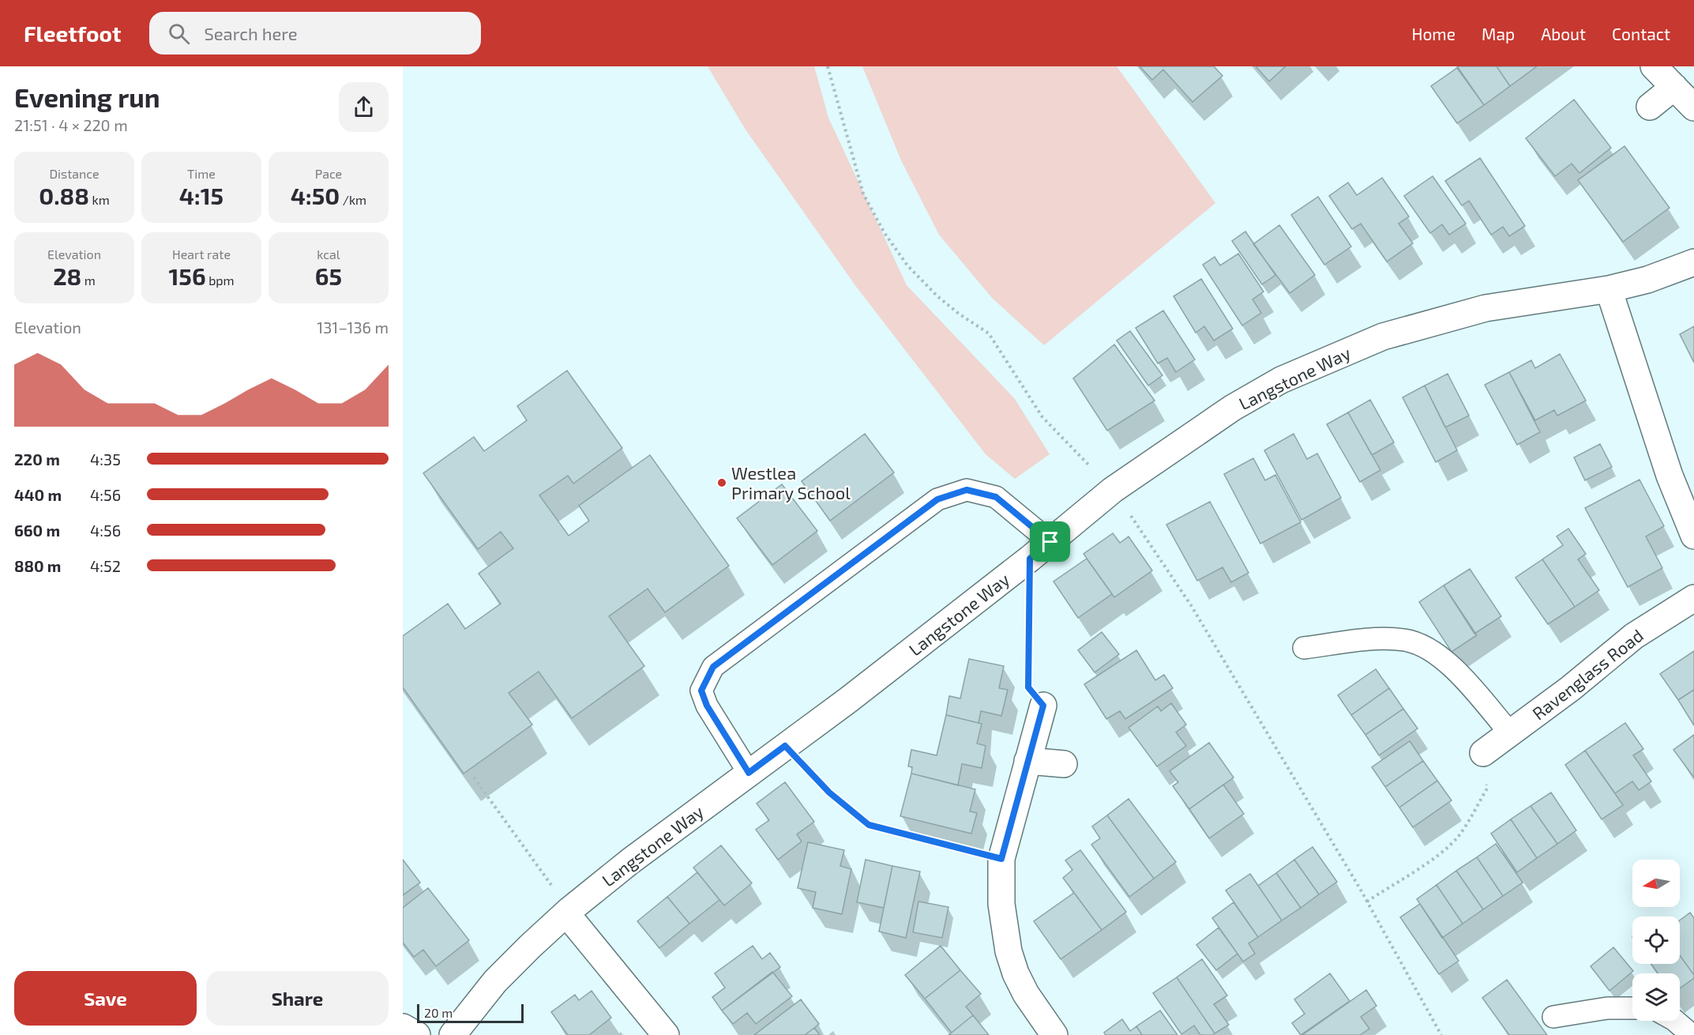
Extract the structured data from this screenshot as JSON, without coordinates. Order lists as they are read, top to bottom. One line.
{"streets":{"street":["Langstone Way","Ravenglass Road"]},"places":["Westlea Primary School"],"scale_bar":"20 m","north":"left","page":{"header":"Fleetfoot","search":"Search here","nav":["Home","Map","About","Contact"],"heading":["Evening run","21:51 · 4 × 220 m"],"stats":[["Distance","0.88 km"],["Time","4:15"],["Pace","4:50 /km"],["Elevation","28 m"],["Heart rate","156 bpm"],["kcal","65"]],"chart":["Elevation","131–136 m"],"list":[{"name":"220 m","note":"4:35"},{"name":"440 m","note":"4:56"},{"name":"660 m","note":"4:56"},{"name":"880 m","note":"4:52"}],"buttons":["Save","Share"],"scale":"20 m"}}
